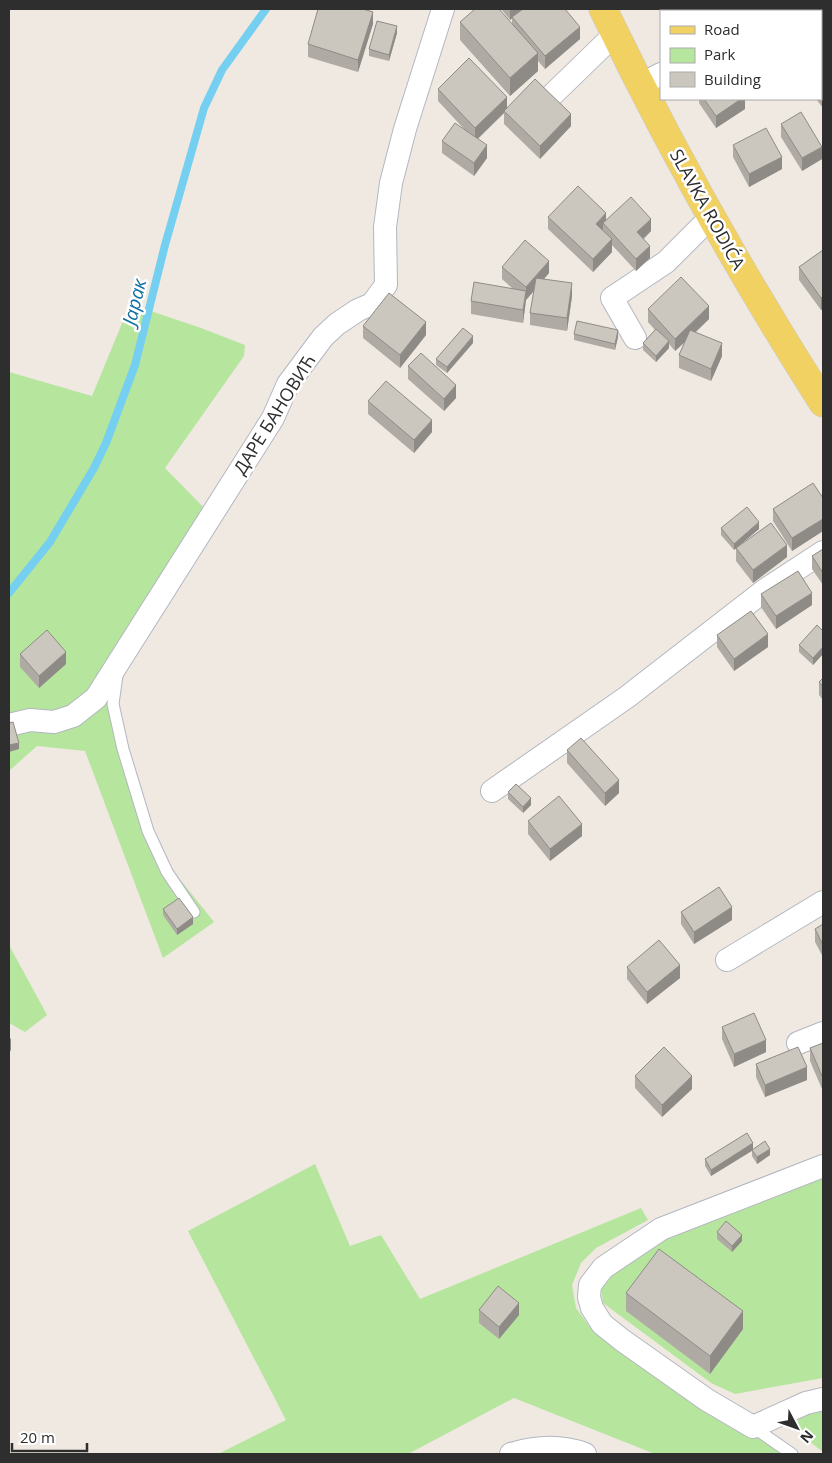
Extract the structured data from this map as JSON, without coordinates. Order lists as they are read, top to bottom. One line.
{"streets":{"main road":["SLAVKA RODIĆA"],"street":["ДАРЕ БАНОВИЋ"]},"water":["Јарак"],"legend":["Road","Park","Building"],"scale_bar":"20 m","north":"bottom right"}
